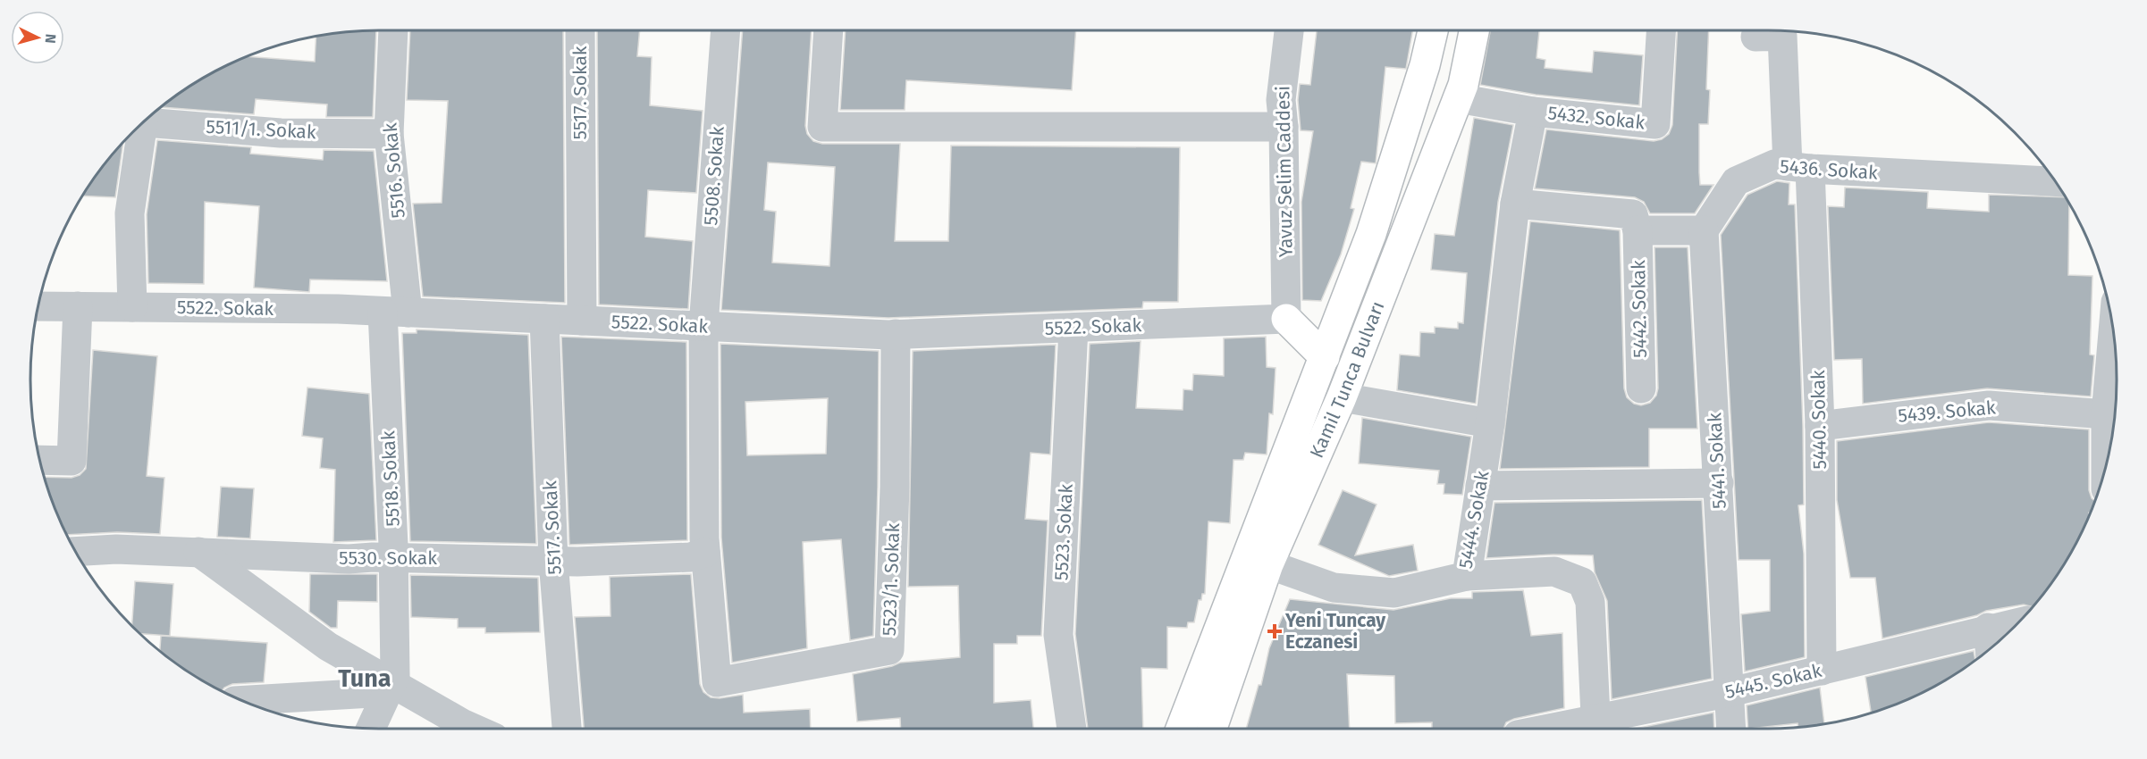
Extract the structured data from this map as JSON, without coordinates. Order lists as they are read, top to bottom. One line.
{"streets":{"main road":["Kamil Tunca Bulvarı"],"street":["5517. Sokak","5432. Sokak","5511/1. Sokak","5436. Sokak","5516. Sokak","Yavuz Selim Caddesi","5508. Sokak","5522. Sokak","5442. Sokak","5439. Sokak","5440. Sokak","5441. Sokak","5518. Sokak","5444. Sokak","5523. Sokak","5530. Sokak","5523/1. Sokak","5445. Sokak"]},"crossings":[["5517. Sokak","5522. Sokak"],["5517. Sokak","5530. Sokak"],["5511/1. Sokak","5516. Sokak"],["5436. Sokak","5440. Sokak"],["5436. Sokak","5441. Sokak"],["5516. Sokak","5522. Sokak"],["5516. Sokak","5518. Sokak"],["Yavuz Selim Caddesi","5522. Sokak"],["5508. Sokak","5522. Sokak"],["5508. Sokak","5530. Sokak"],["5508. Sokak","5523/1. Sokak"],["5522. Sokak","5518. Sokak"],["5522. Sokak","5523. Sokak"],["5522. Sokak","5523/1. Sokak"],["Kamil Tunca Bulvarı","5444. Sokak"],["5439. Sokak","5440. Sokak"],["5440. Sokak","5445. Sokak"],["5441. Sokak","5445. Sokak"],["5518. Sokak","5530. Sokak"]],"districts":["Tuna"],"places":{"health":["Yeni Tuncay Eczanesi"]},"north":"right"}
